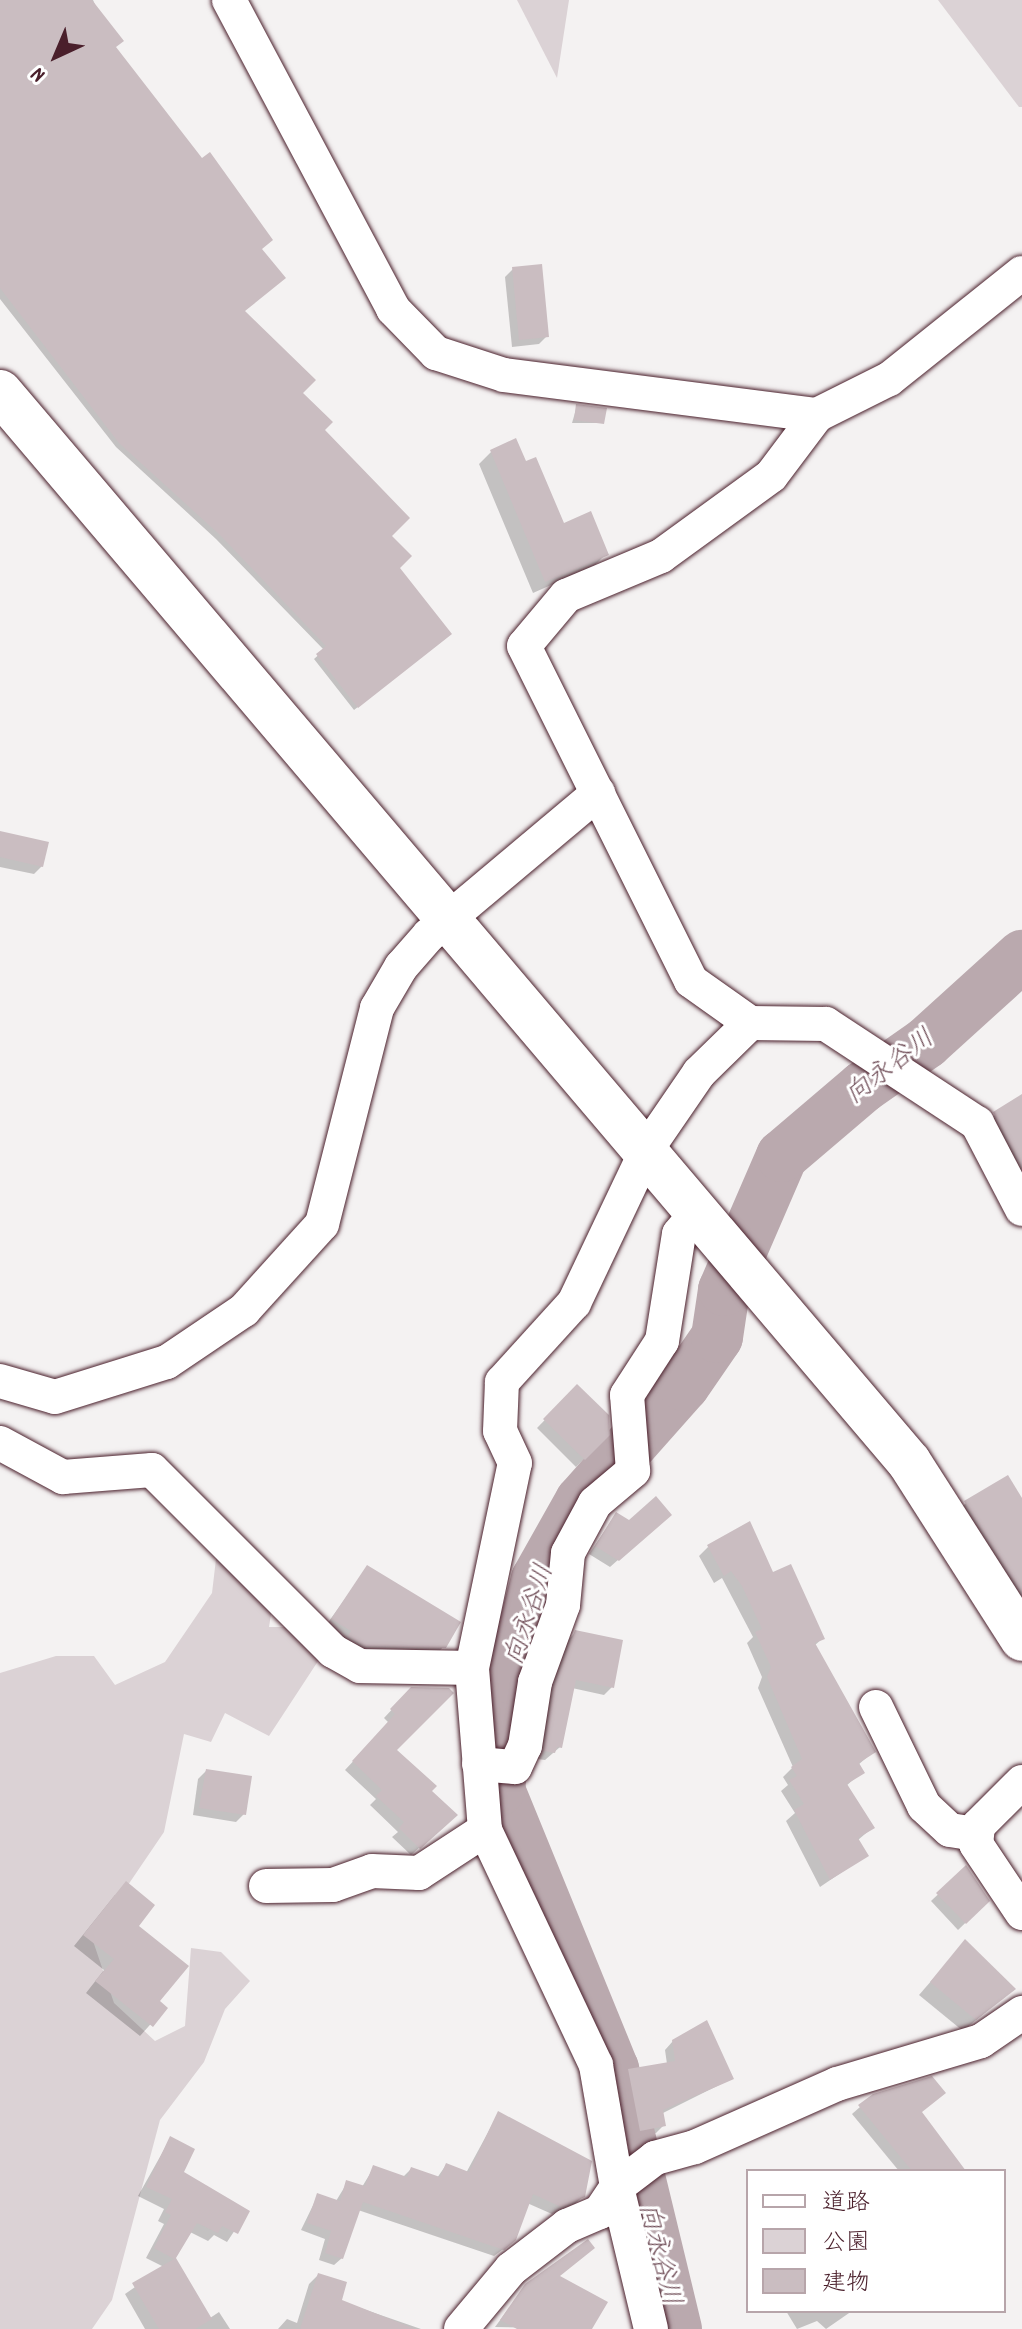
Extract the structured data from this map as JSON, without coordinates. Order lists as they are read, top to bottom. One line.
{"water":["向永谷川"],"legend":["道路","公園","建物"],"north":"bottom left"}
